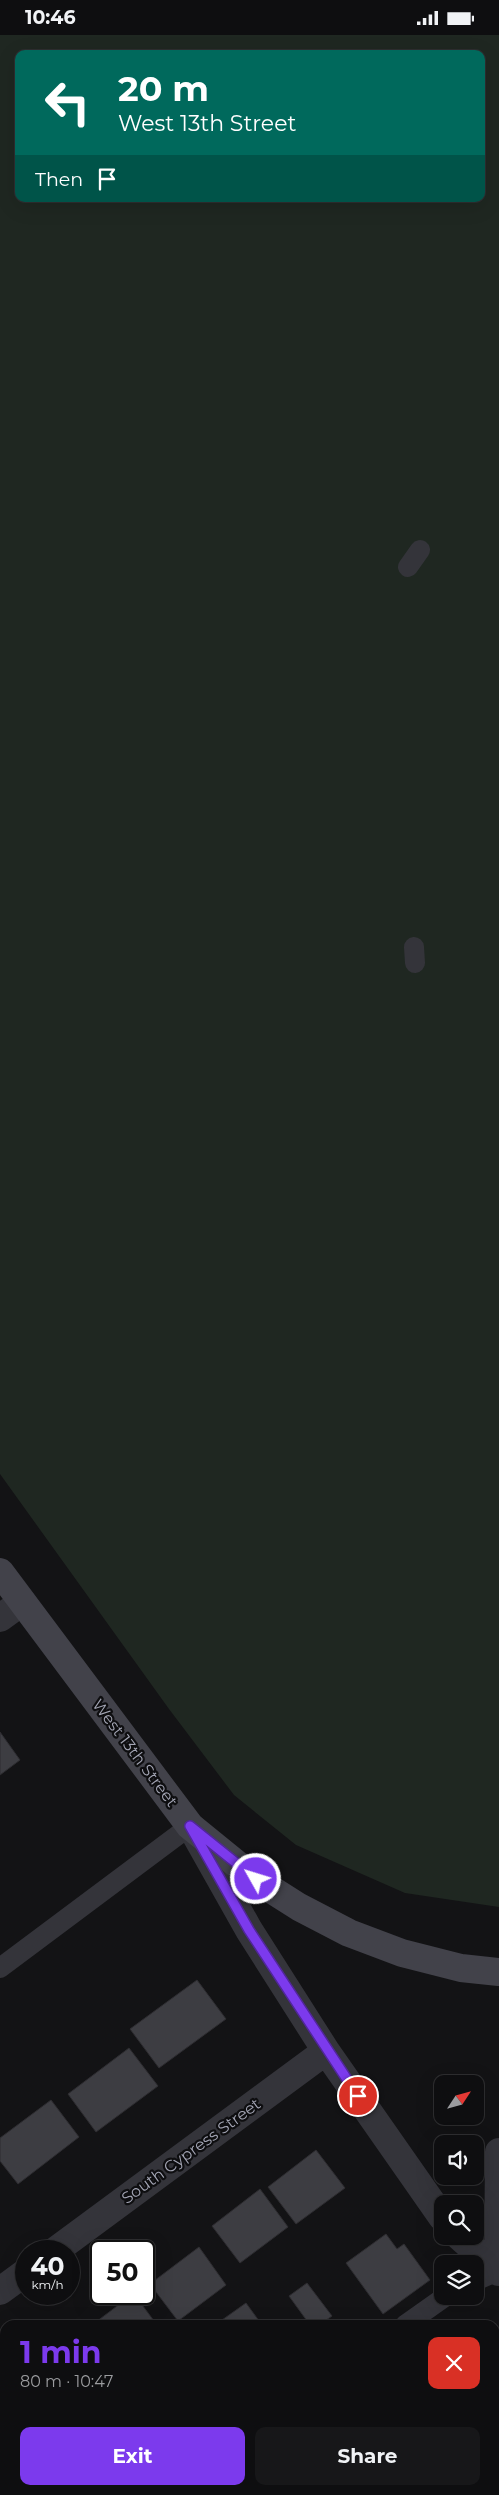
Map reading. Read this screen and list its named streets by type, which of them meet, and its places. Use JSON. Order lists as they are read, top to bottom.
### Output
{
  "streets": {
    "main road": ["West 13th Street"],
    "street": ["South Cypress Street"]
  },
  "crossings": [
    ["West 13th Street", "South Cypress Street"]
  ],
  "north": "top right",
  "page": {
    "status": "10:46",
    "turn": ["20 m", "West 13th Street"],
    "then": "Then",
    "speed": "40 km/h",
    "limit": "50",
    "heading": ["1 min", "80 m · 10:47"],
    "buttons": ["Exit", "Share"]
  }
}
